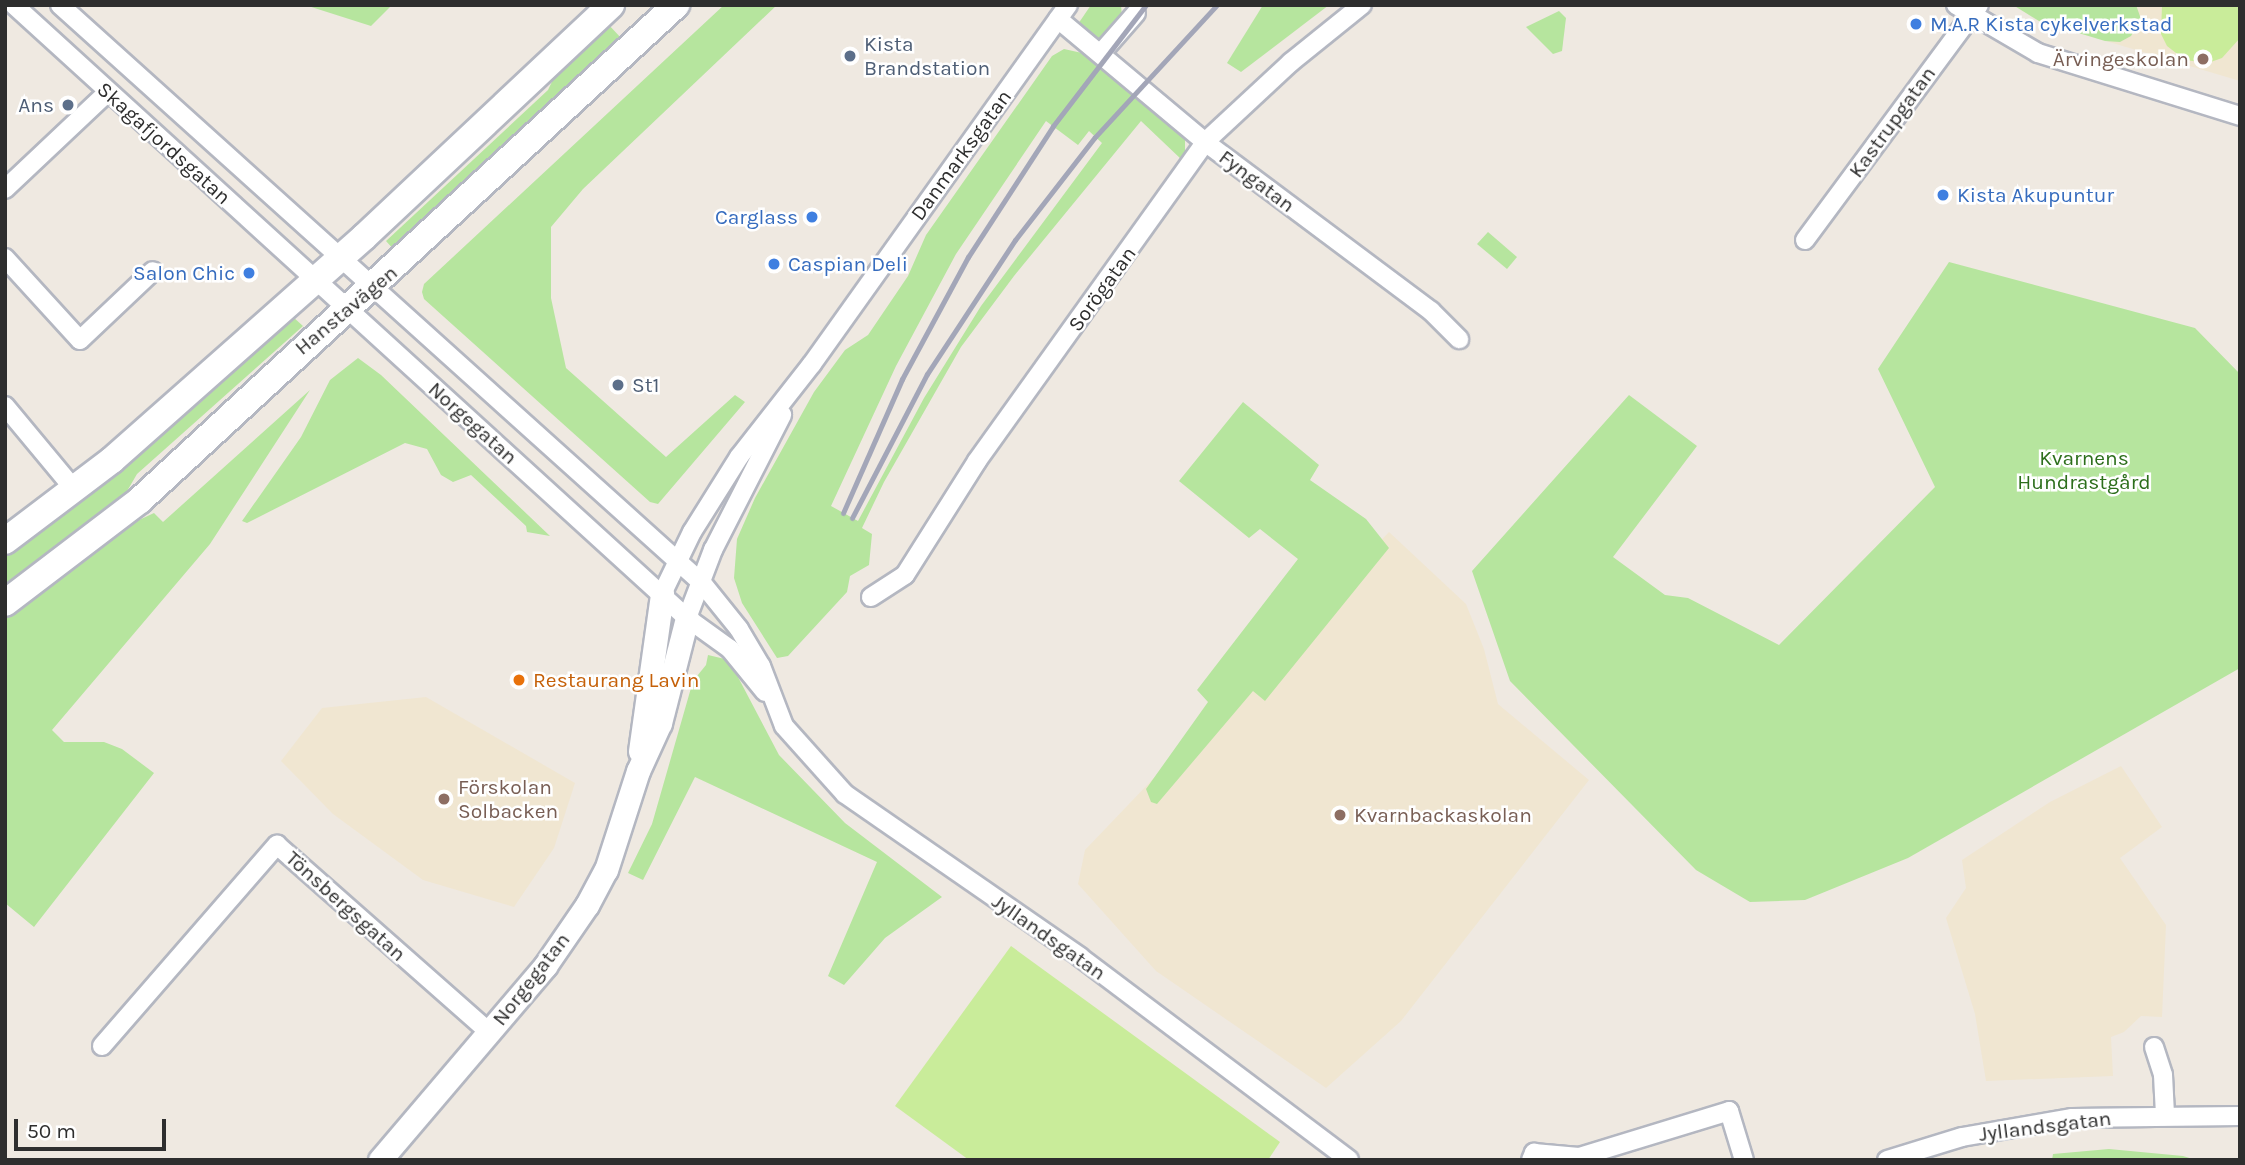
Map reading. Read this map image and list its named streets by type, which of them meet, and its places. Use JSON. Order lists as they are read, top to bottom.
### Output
{
  "streets": {
    "main road": ["Hanstavägen"],
    "street": [
      "Kastrupgatan",
      "Skagafjordsgatan",
      "Danmarksgatan",
      "Fyngatan",
      "Sorögatan",
      "Norgegatan",
      "Tönsbergsgatan",
      "Jyllandsgatan"
    ]
  },
  "crossings": [
    ["Skagafjordsgatan", "Hanstavägen"],
    ["Skagafjordsgatan", "Norgegatan"],
    ["Danmarksgatan", "Fyngatan"],
    ["Danmarksgatan", "Norgegatan"],
    ["Danmarksgatan", "Jyllandsgatan"],
    ["Fyngatan", "Sorögatan"],
    ["Hanstavägen", "Norgegatan"],
    ["Norgegatan", "Tönsbergsgatan"],
    ["Norgegatan", "Jyllandsgatan"]
  ],
  "parks": ["Kvarnens Hundrastgård"],
  "places": [
    "M.A.R Kista cykelverkstad",
    "Kista Brandstation",
    "Ärvingeskolan",
    "Ans",
    "Kista Akupuntur",
    "Carglass",
    "Caspian Deli",
    "Salon Chic",
    "St1",
    "Restaurang Lavin",
    "Förskolan Solbacken",
    "Kvarnbackaskolan"
  ],
  "scale_bar": "50 m"
}
